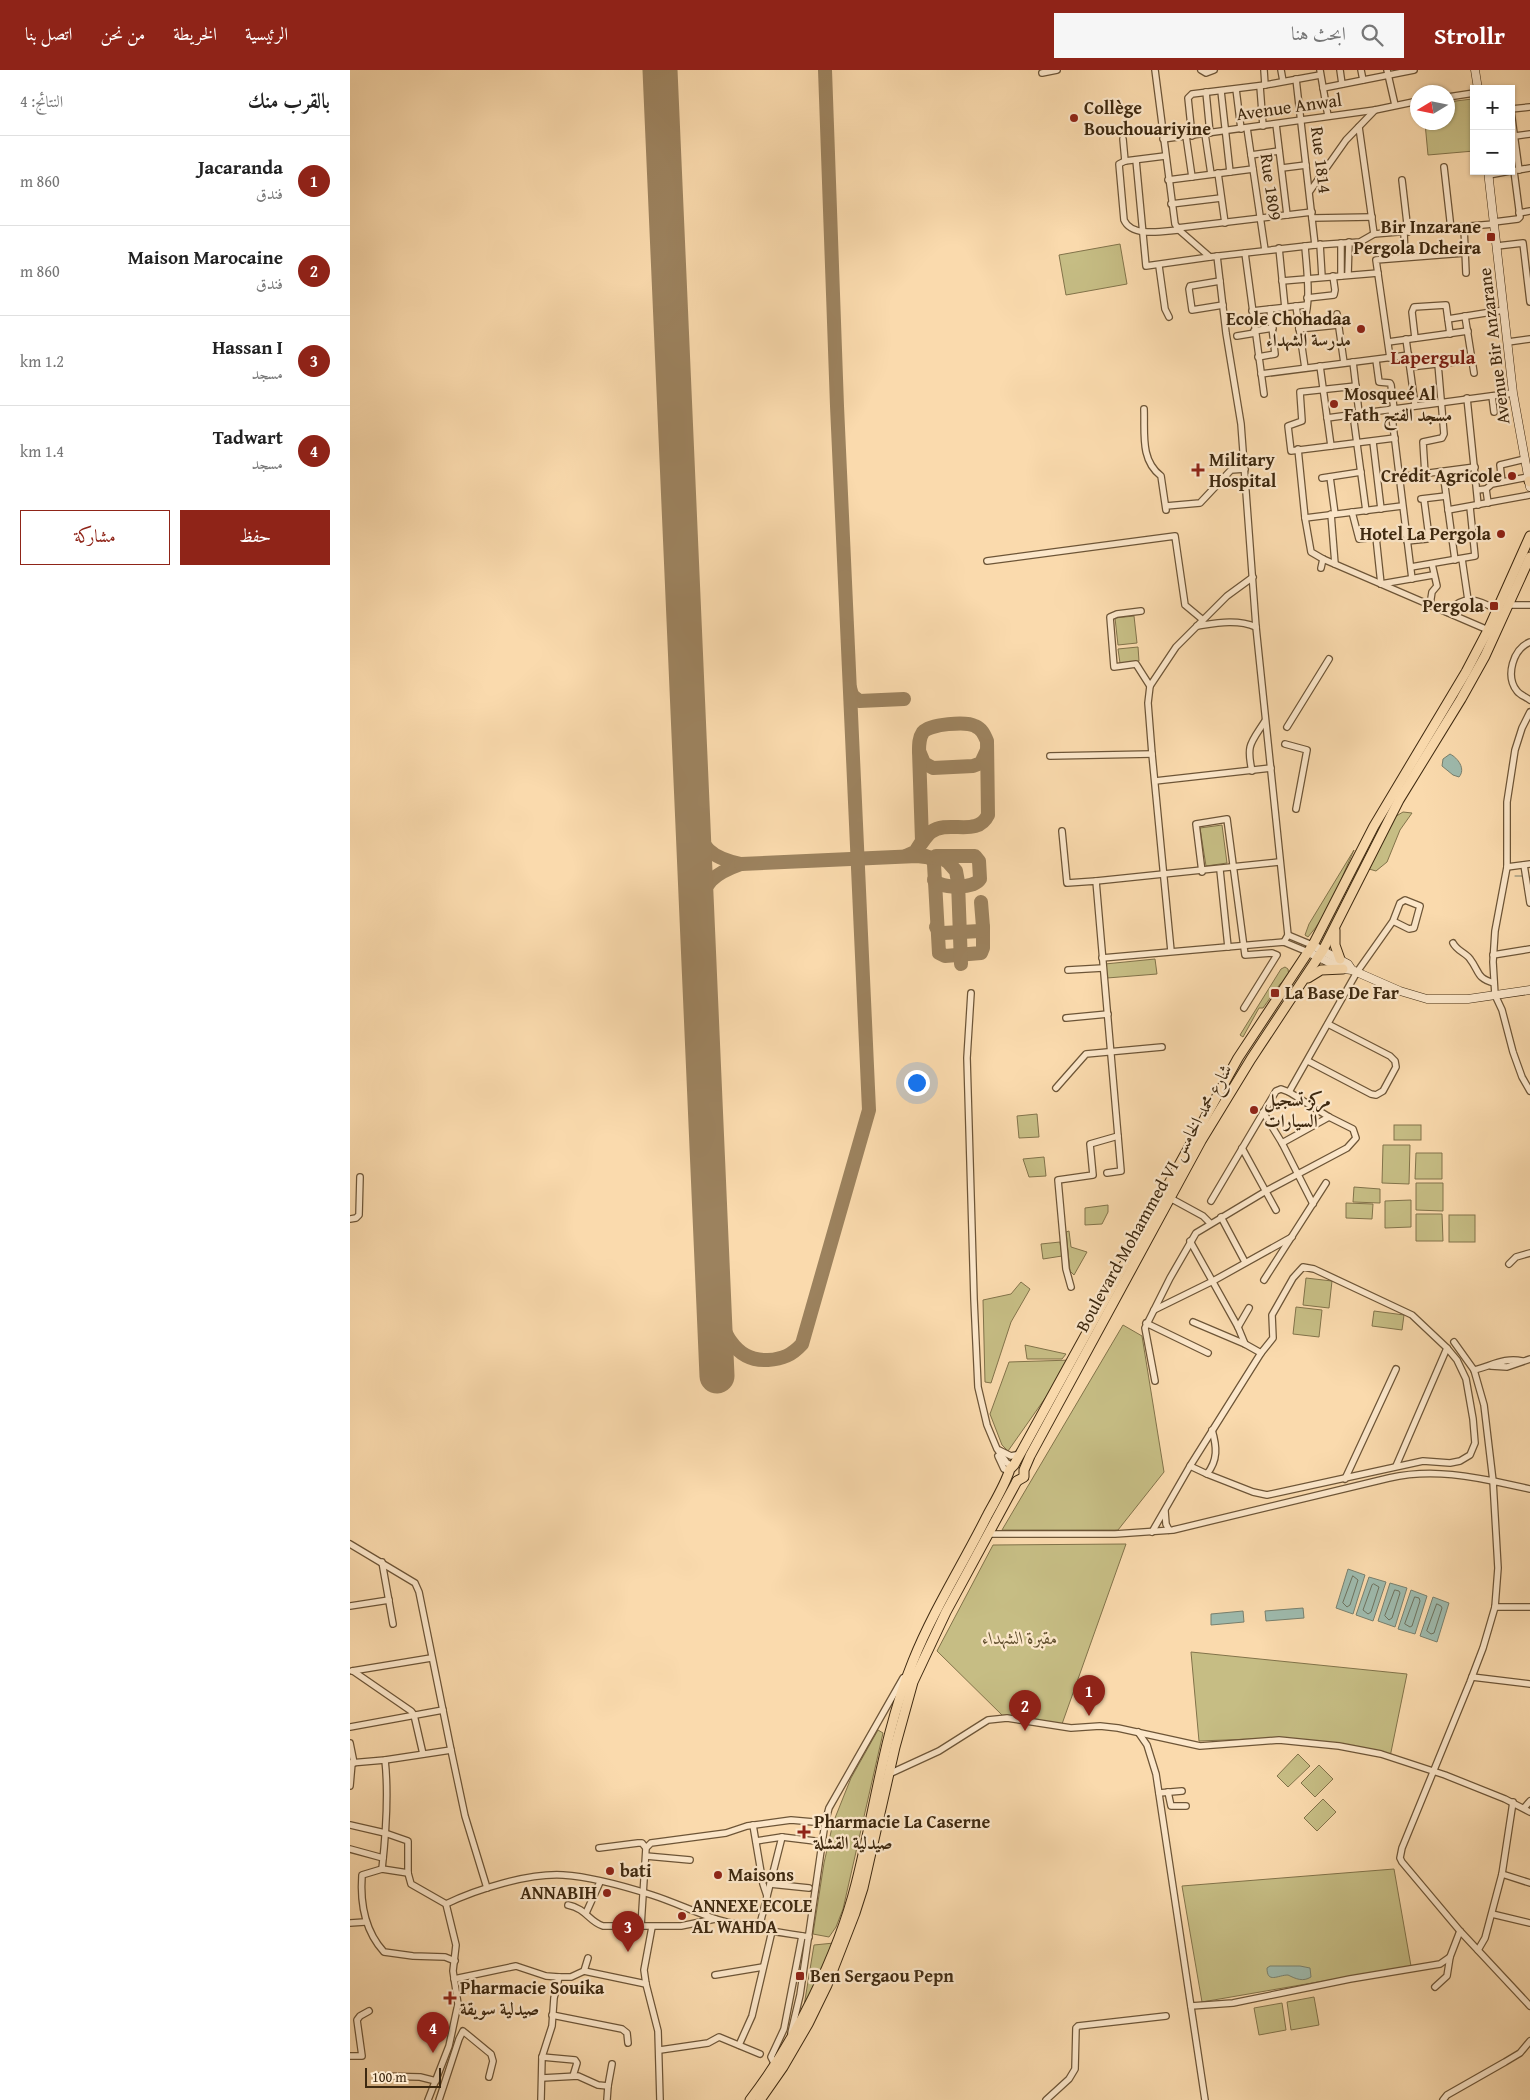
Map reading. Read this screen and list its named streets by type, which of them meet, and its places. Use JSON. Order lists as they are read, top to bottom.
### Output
{
  "streets": {
    "main road": ["Boulevard Mohammed VI شارع محمد الخامس"],
    "street": [
      "Avenue Anwal",
      "Rue 1814",
      "Rue 1809",
      "Avenue Bir Anzarane"
    ]
  },
  "crossings": [
    ["Avenue Anwal", "Rue 1814"],
    ["Avenue Anwal", "Rue 1809"]
  ],
  "districts": ["Lapergula"],
  "parks": ["مقبرة الشهداء"],
  "places": {
    "other": [
      "Collège Bouchouariyine",
      "Ecole Chohadaa مدرسة الشهداء",
      "Mosqueé Al Fath مسجد الفتح",
      "Crédit Agricole",
      "Hotel La Pergola",
      "مركز تسجيل السيارات",
      "bati",
      "Maisons",
      "ANNABIH",
      "ANNEXE ECOLE AL WAHDA"
    ],
    "transit": [
      "Bir Inzarane Pergola Dcheira",
      "Pergola",
      "La Base De Far",
      "Ben Sergaou Pepn"
    ],
    "health": ["Military Hospital", "Pharmacie La Caserne صيدلية القشلة", "Pharmacie Souika صيدلية سويقة"]
  },
  "scale_bar": "100 m",
  "north": "left",
  "page": {
    "header": "Strollr",
    "search": "ابحث هنا",
    "nav": [
      "الرئيسية",
      "الخريطة",
      "من نحن",
      "اتصل بنا"
    ],
    "heading": ["بالقرب منك", "النتائج: 4"],
    "map_buttons": ["+", "−"],
    "list": [
      {
        "mark": "1",
        "name": "Jacaranda",
        "note": "فندق",
        "value": "860 m"
      },
      {
        "mark": "2",
        "name": "Maison Marocaine",
        "note": "فندق",
        "value": "860 m"
      },
      {
        "mark": "3",
        "name": "Hassan I",
        "note": "مسجد",
        "value": "1.2 km"
      },
      {
        "mark": "4",
        "name": "Tadwart",
        "note": "مسجد",
        "value": "1.4 km"
      }
    ],
    "buttons": ["حفظ", "مشاركة"],
    "pins": [
      "1",
      "2",
      "3",
      "4"
    ],
    "scale": "100 m"
  }
}
